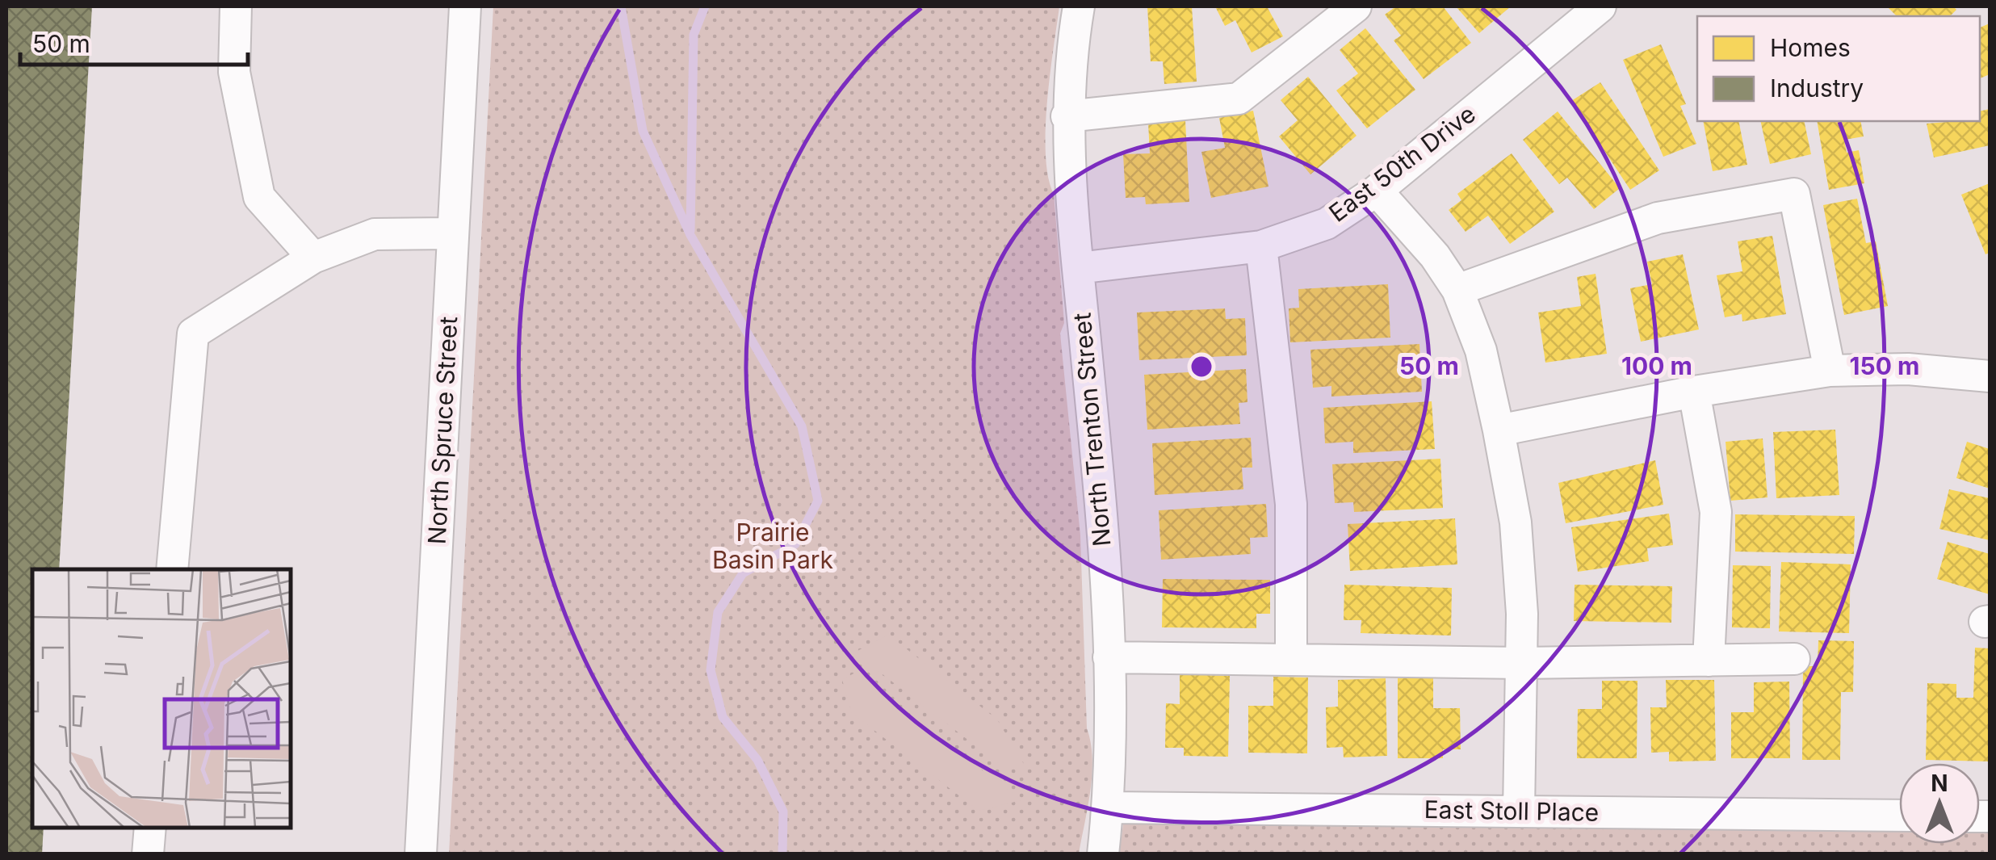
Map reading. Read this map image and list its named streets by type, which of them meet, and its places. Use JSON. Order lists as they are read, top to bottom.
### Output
{
  "streets": {
    "street": [
      "East 50th Drive",
      "North Trenton Street",
      "North Spruce Street",
      "East Stoll Place"
    ]
  },
  "crossings": [
    ["East 50th Drive", "North Trenton Street"],
    ["North Trenton Street", "East Stoll Place"]
  ],
  "parks": ["Prairie Basin Park"],
  "legend": ["Homes", "Industry"],
  "scale_bar": "50 m",
  "north": "top",
  "rings": ["50 m", "100 m", "150 m"]
}
